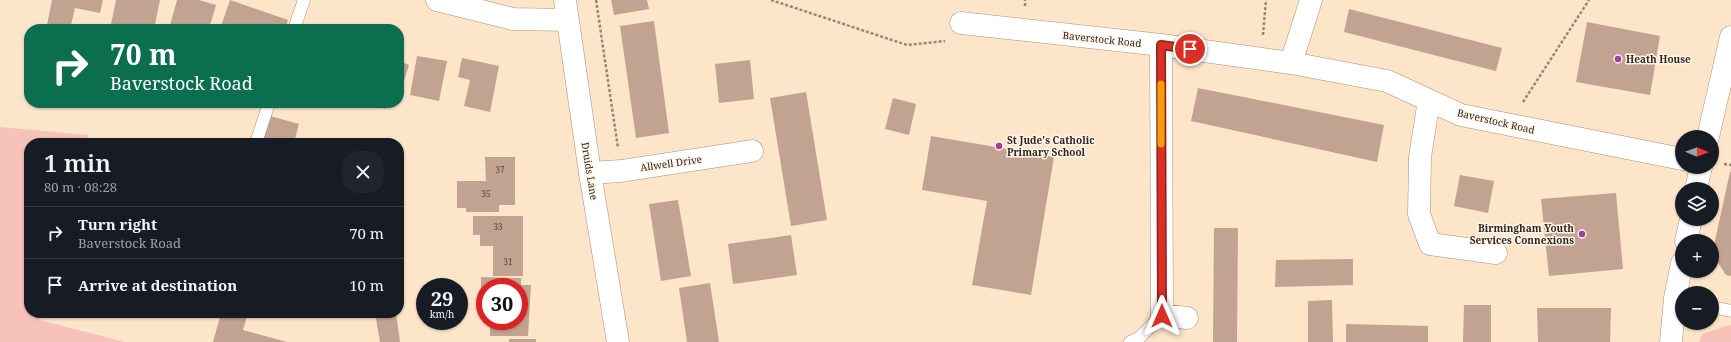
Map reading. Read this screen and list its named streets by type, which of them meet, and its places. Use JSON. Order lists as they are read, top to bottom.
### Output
{
  "streets": {
    "street": ["Baverstock Road", "Allwell Drive", "Druids Lane"]
  },
  "crossings": [
    ["Allwell Drive", "Druids Lane"]
  ],
  "places": ["Heath House", "St Jude's Catholic Primary School", "Birmingham Youth Services Connexions"],
  "house_numbers": [
    "37",
    "35",
    "33",
    "31"
  ],
  "north": "right",
  "page": {
    "turn": ["70 m", "Baverstock Road"],
    "map_buttons": ["+", "−"],
    "heading": ["1 min", "80 m · 08:28"],
    "list": [
      {
        "name": "Turn right",
        "note": "Baverstock Road",
        "value": "70 m"
      },
      {
        "name": "Arrive at destination",
        "value": "10 m"
      }
    ],
    "speed": "29 km/h",
    "limit": "30"
  }
}
